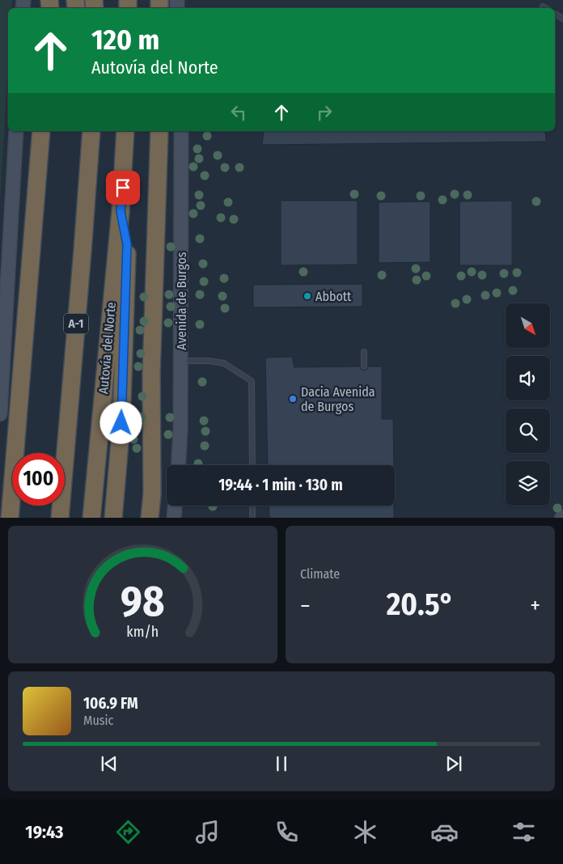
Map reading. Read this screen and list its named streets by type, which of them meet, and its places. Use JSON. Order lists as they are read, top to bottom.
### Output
{
  "streets": {
    "highway": ["A-1", "Autovía del Norte"],
    "street": ["Avenida de Burgos"]
  },
  "places": ["Abbott", "Dacia Avenida de Burgos"],
  "north": "bottom right",
  "page": {
    "turn": ["120 m", "Autovía del Norte"],
    "limit": "100",
    "trip": "19:44 · 1 min · 130 m",
    "tile": "Climate",
    "heat": ["−", "20.5°", "+"],
    "song": ["106.9 FM", "Music"],
    "tabs": "19:43",
    "gauge": ["98", "km/h"]
  }
}
